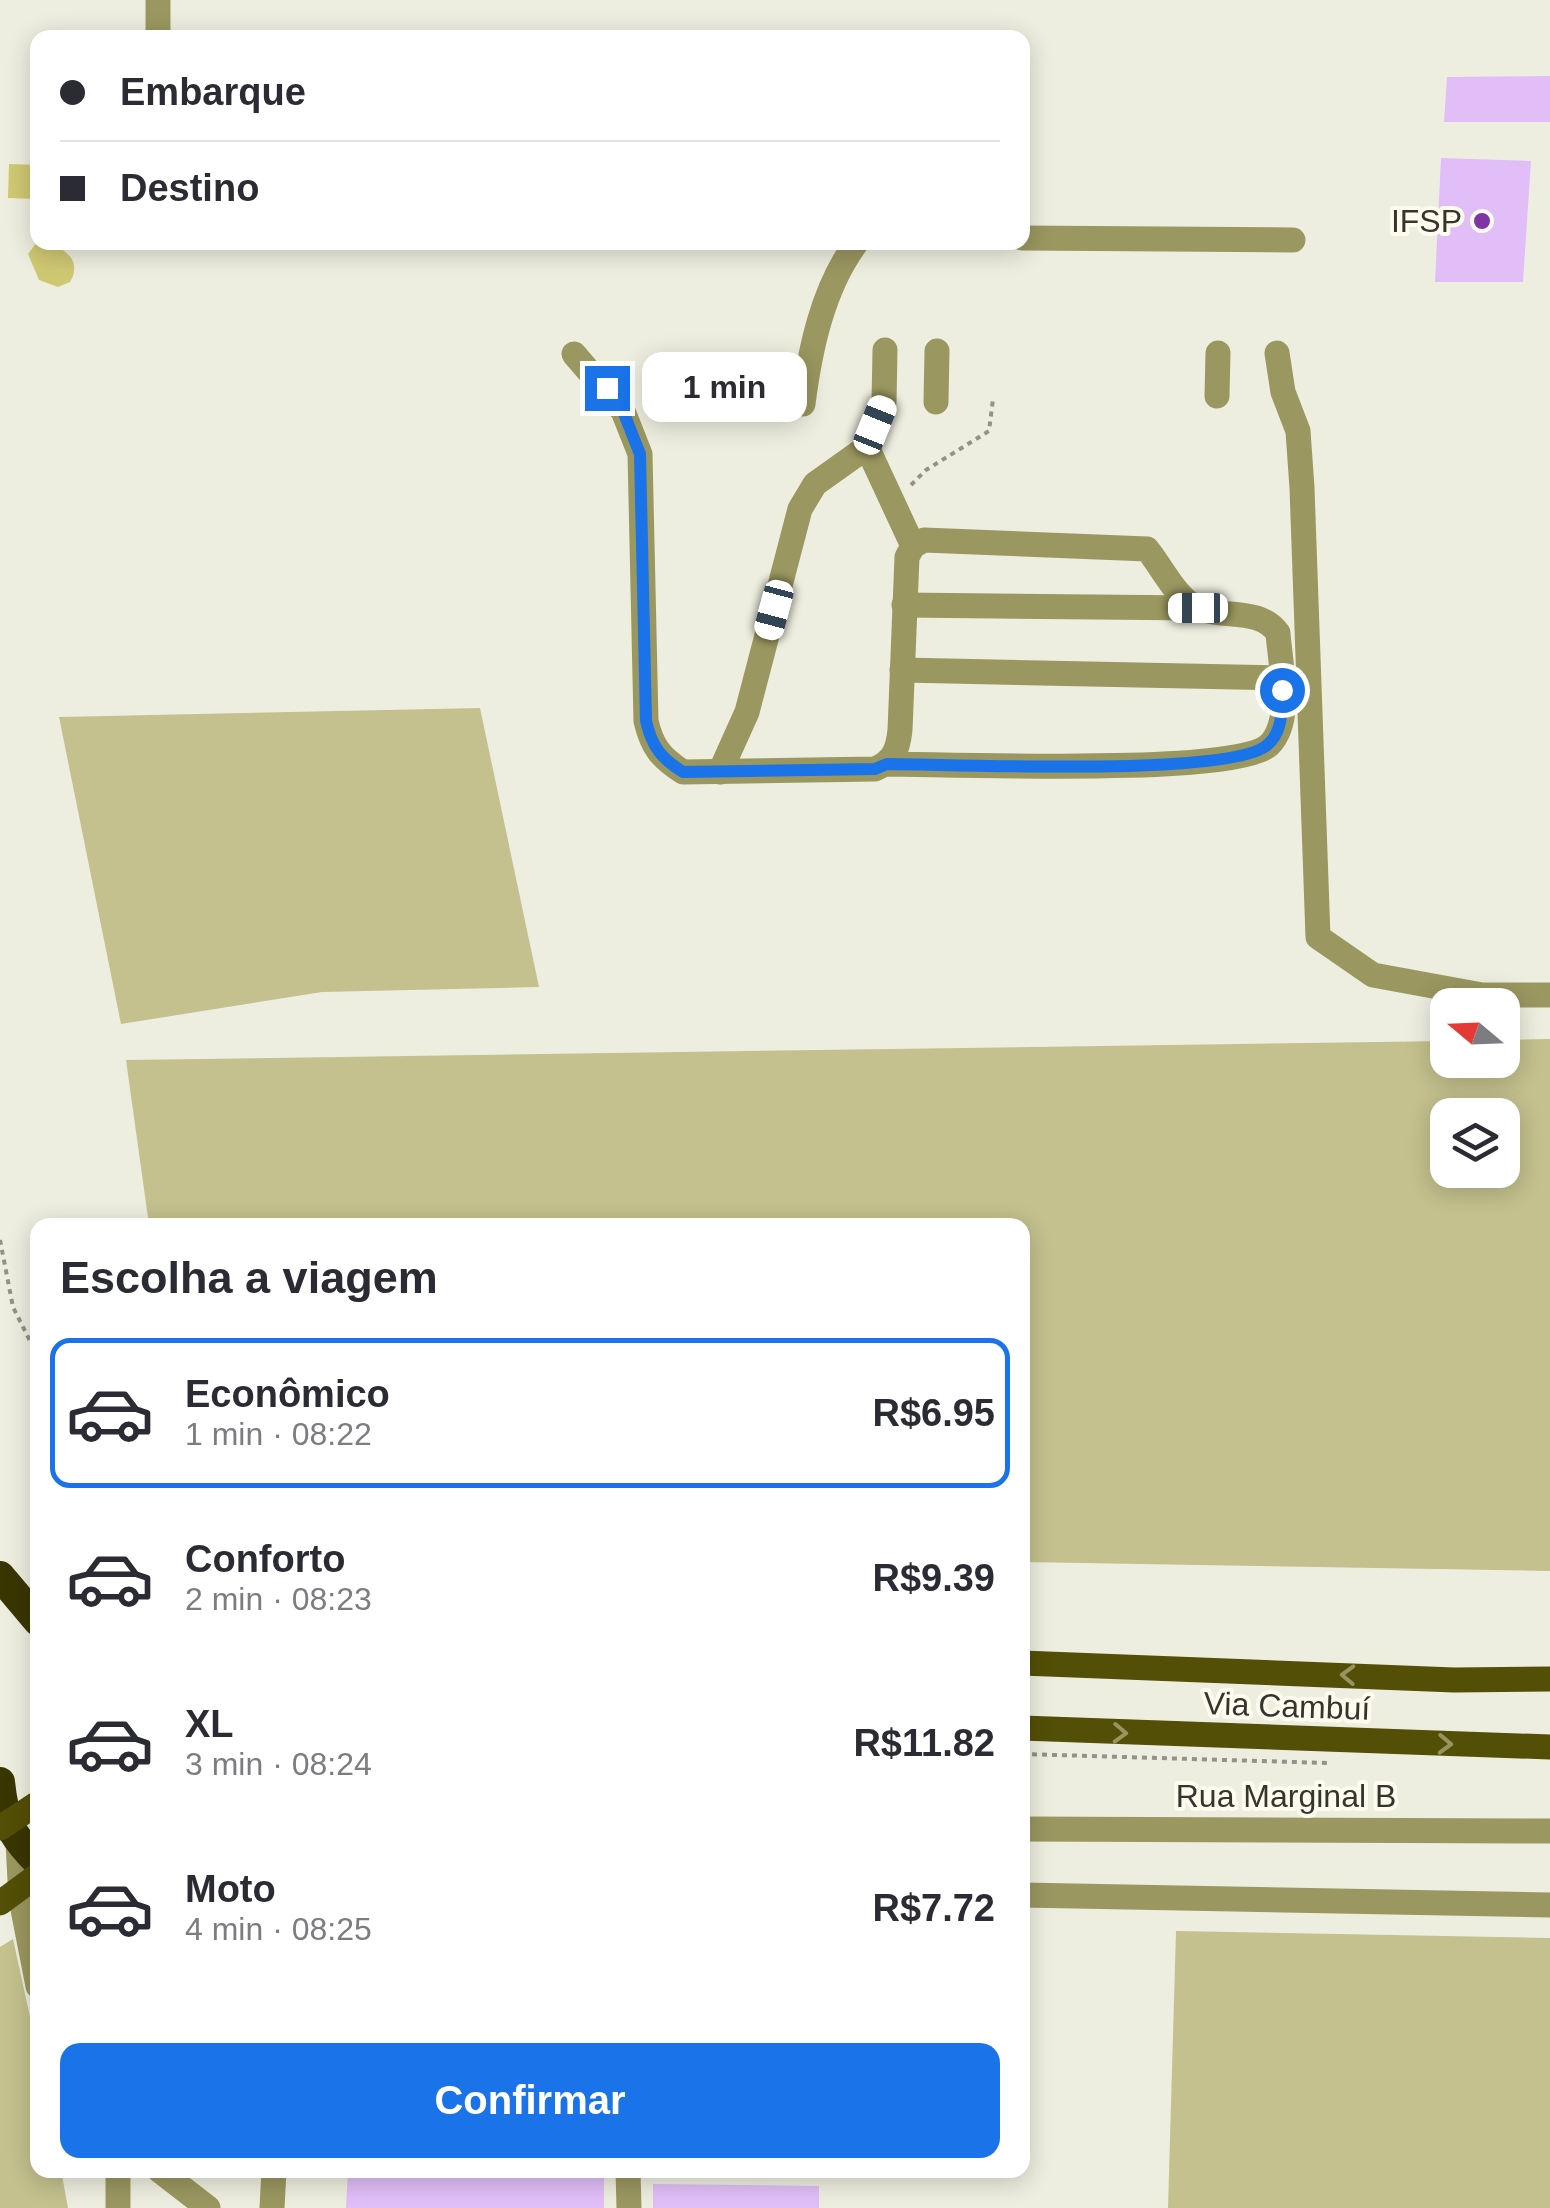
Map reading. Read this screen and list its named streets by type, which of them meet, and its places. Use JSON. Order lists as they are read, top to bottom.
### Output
{
  "streets": {
    "main road": ["Via Cambuí"],
    "street": ["Rua Marginal B"]
  },
  "places": ["IFSP"],
  "north": "left",
  "page": {
    "banner": ["Embarque", "Destino"],
    "bubble": "1 min",
    "heading": "Escolha a viagem",
    "list": [
      {
        "name": "Econômico",
        "note": "1 min · 08:22",
        "value": "R$6.95"
      },
      {
        "name": "Conforto",
        "note": "2 min · 08:23",
        "value": "R$9.39"
      },
      {
        "name": "XL",
        "note": "3 min · 08:24",
        "value": "R$11.82"
      },
      {
        "name": "Moto",
        "note": "4 min · 08:25",
        "value": "R$7.72"
      }
    ],
    "buttons": "Confirmar"
  }
}
